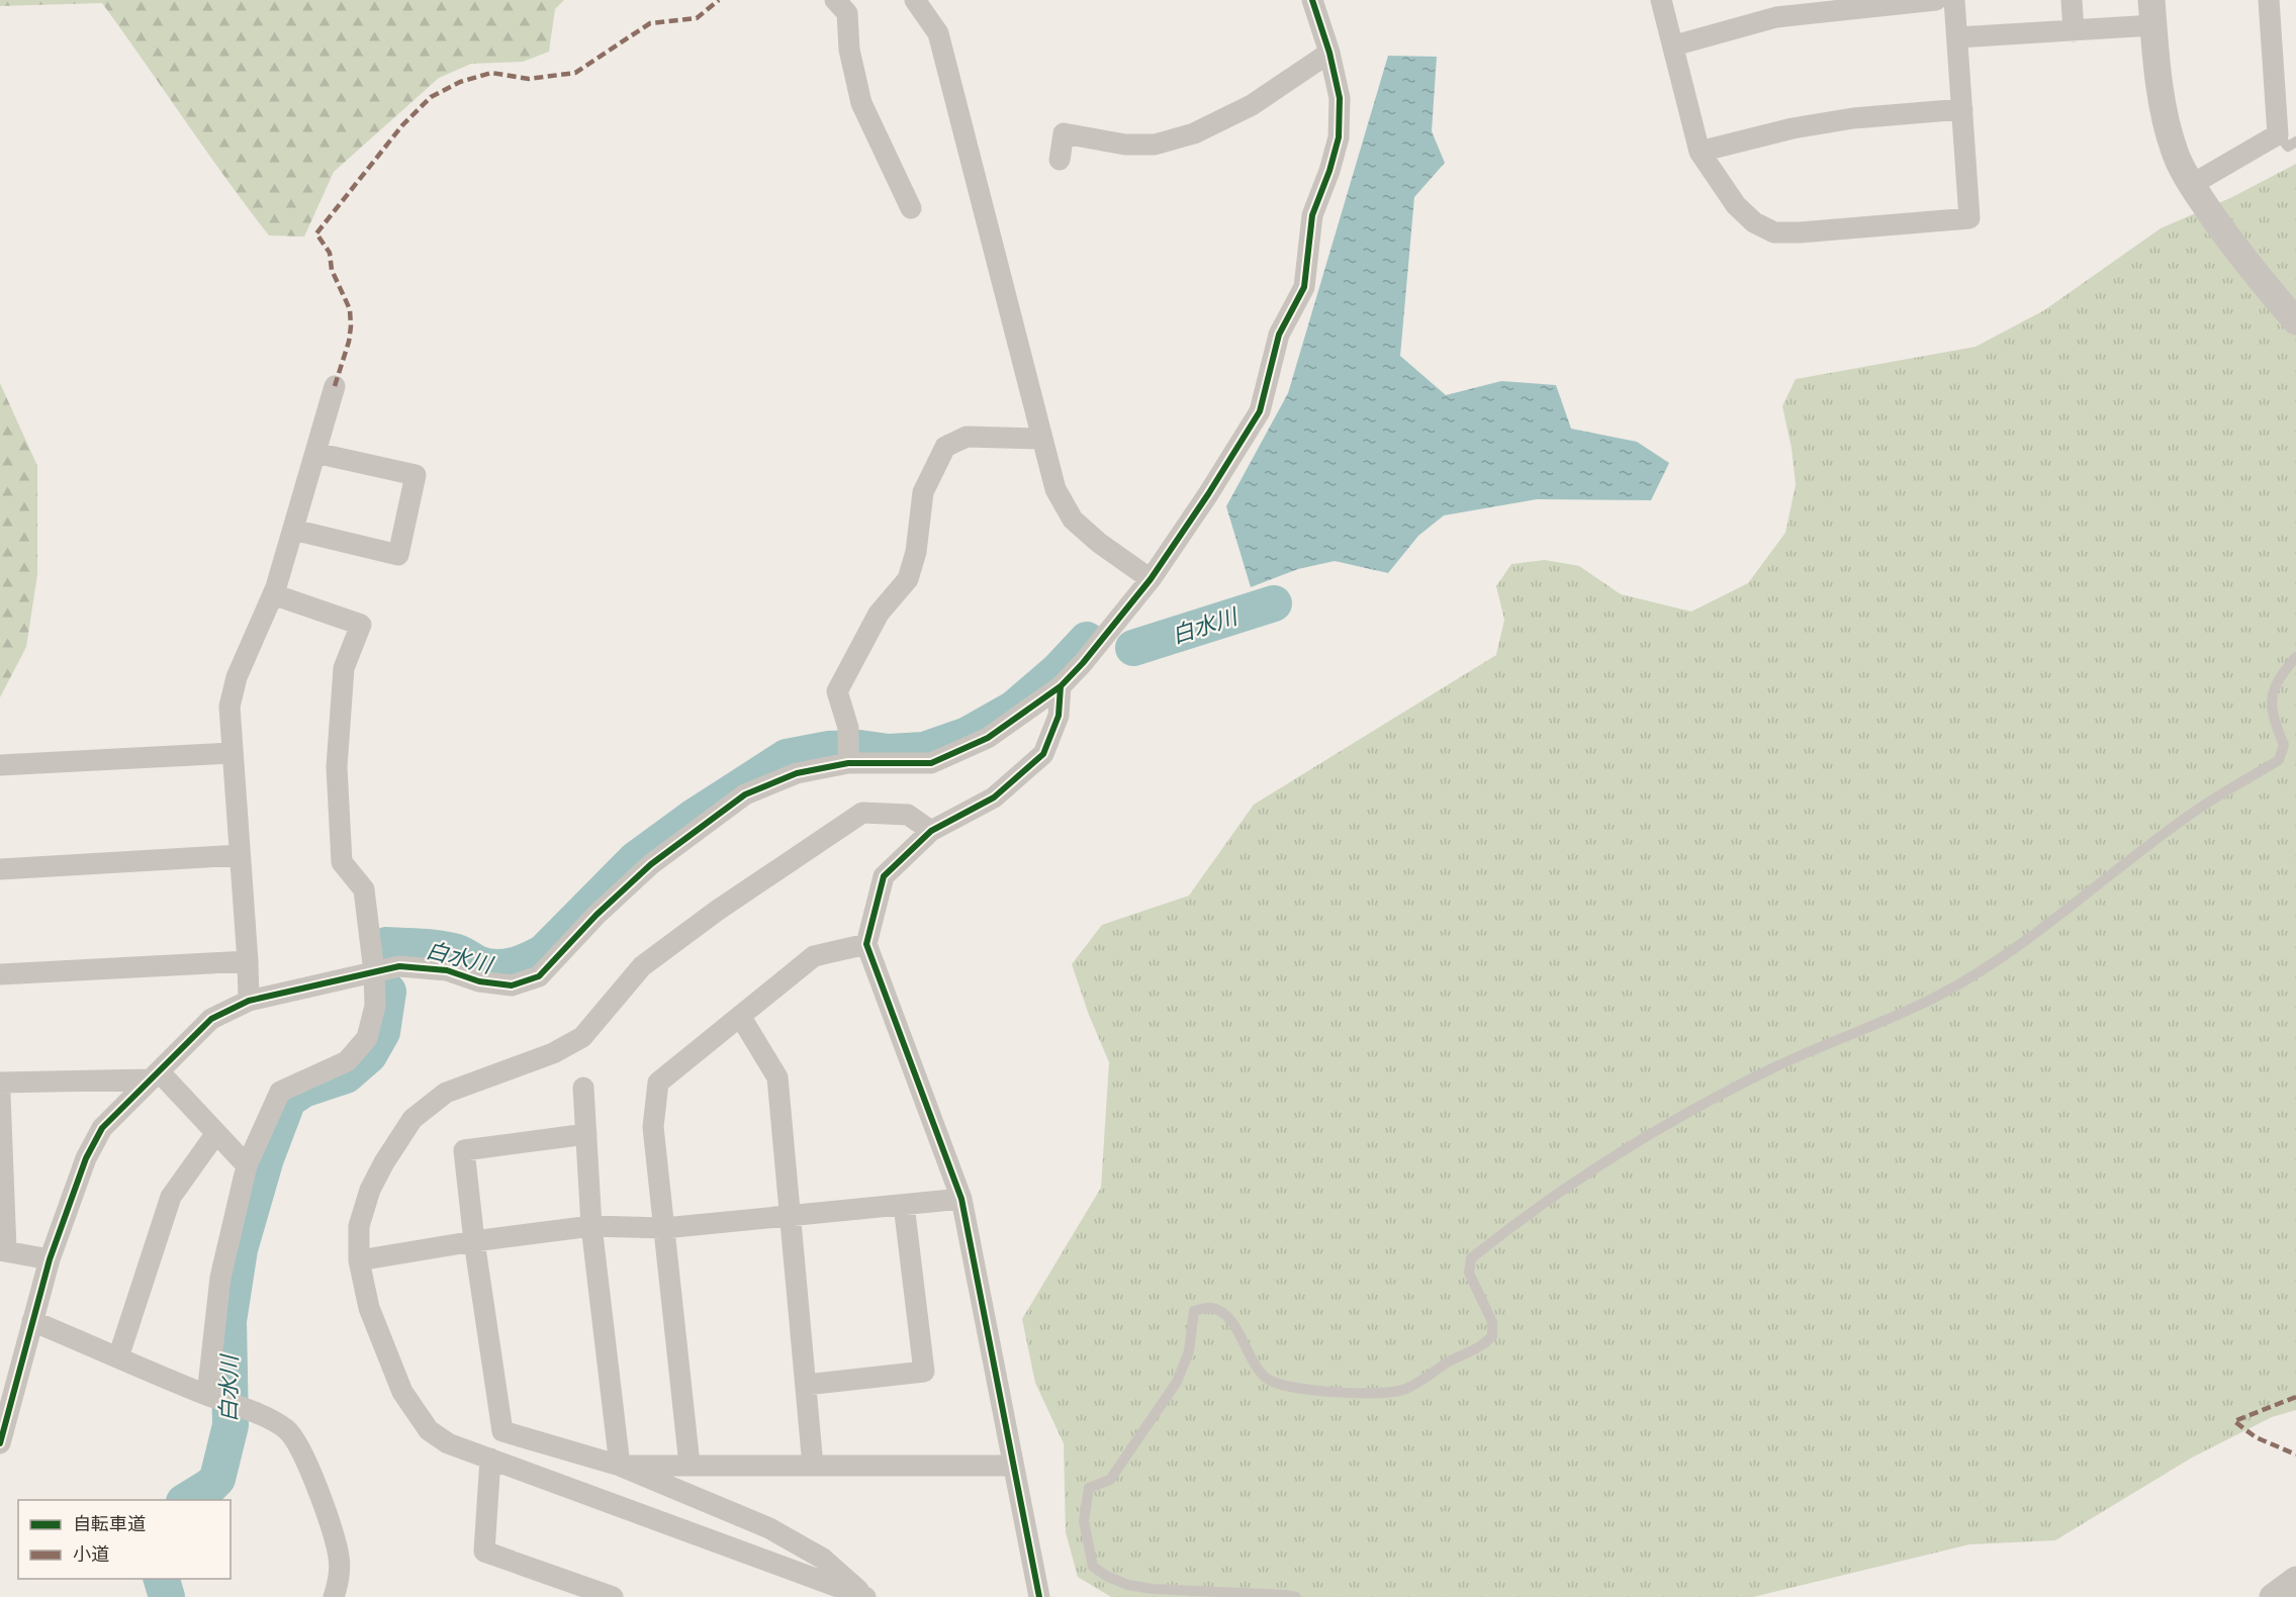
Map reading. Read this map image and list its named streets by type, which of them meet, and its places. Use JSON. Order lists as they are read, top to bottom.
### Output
{
  "water": ["白水川"],
  "legend": ["自転車道", "小道"]
}
